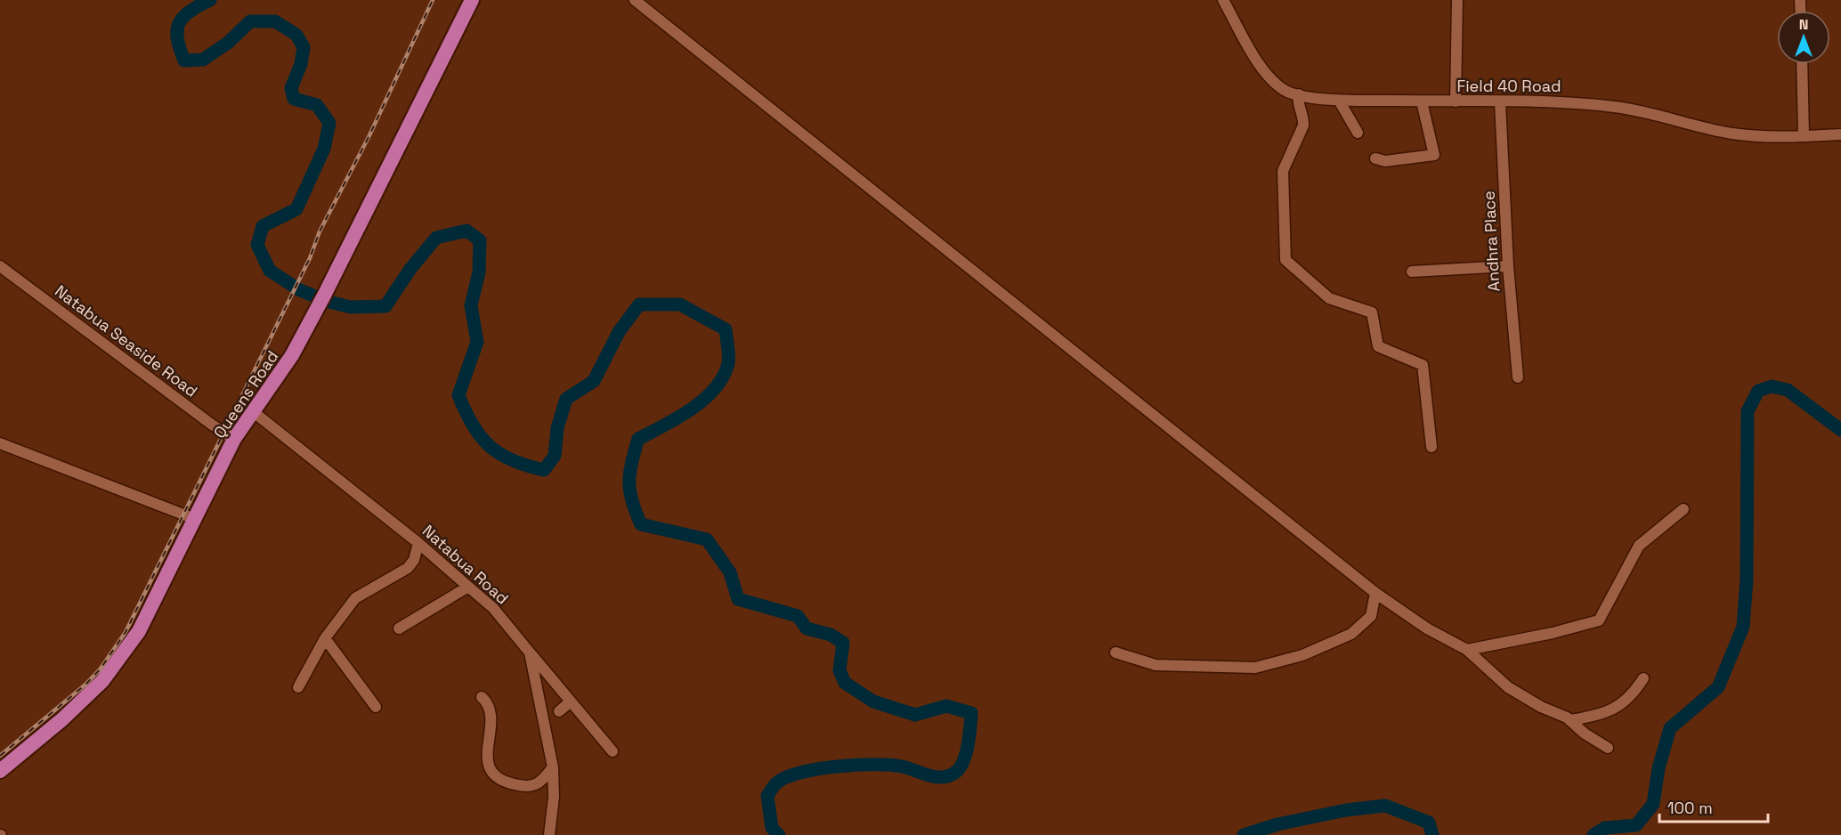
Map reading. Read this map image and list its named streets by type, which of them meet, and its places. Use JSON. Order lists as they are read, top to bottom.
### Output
{
  "streets": {
    "highway": ["Queens Road"],
    "street": [
      "Field 40 Road",
      "Andhra Place",
      "Natabua Seaside Road",
      "Natabua Road"
    ]
  },
  "crossings": [
    ["Field 40 Road", "Andhra Place"],
    ["Natabua Seaside Road", "Queens Road"],
    ["Queens Road", "Natabua Road"]
  ],
  "scale_bar": "100 m",
  "north": "top"
}
